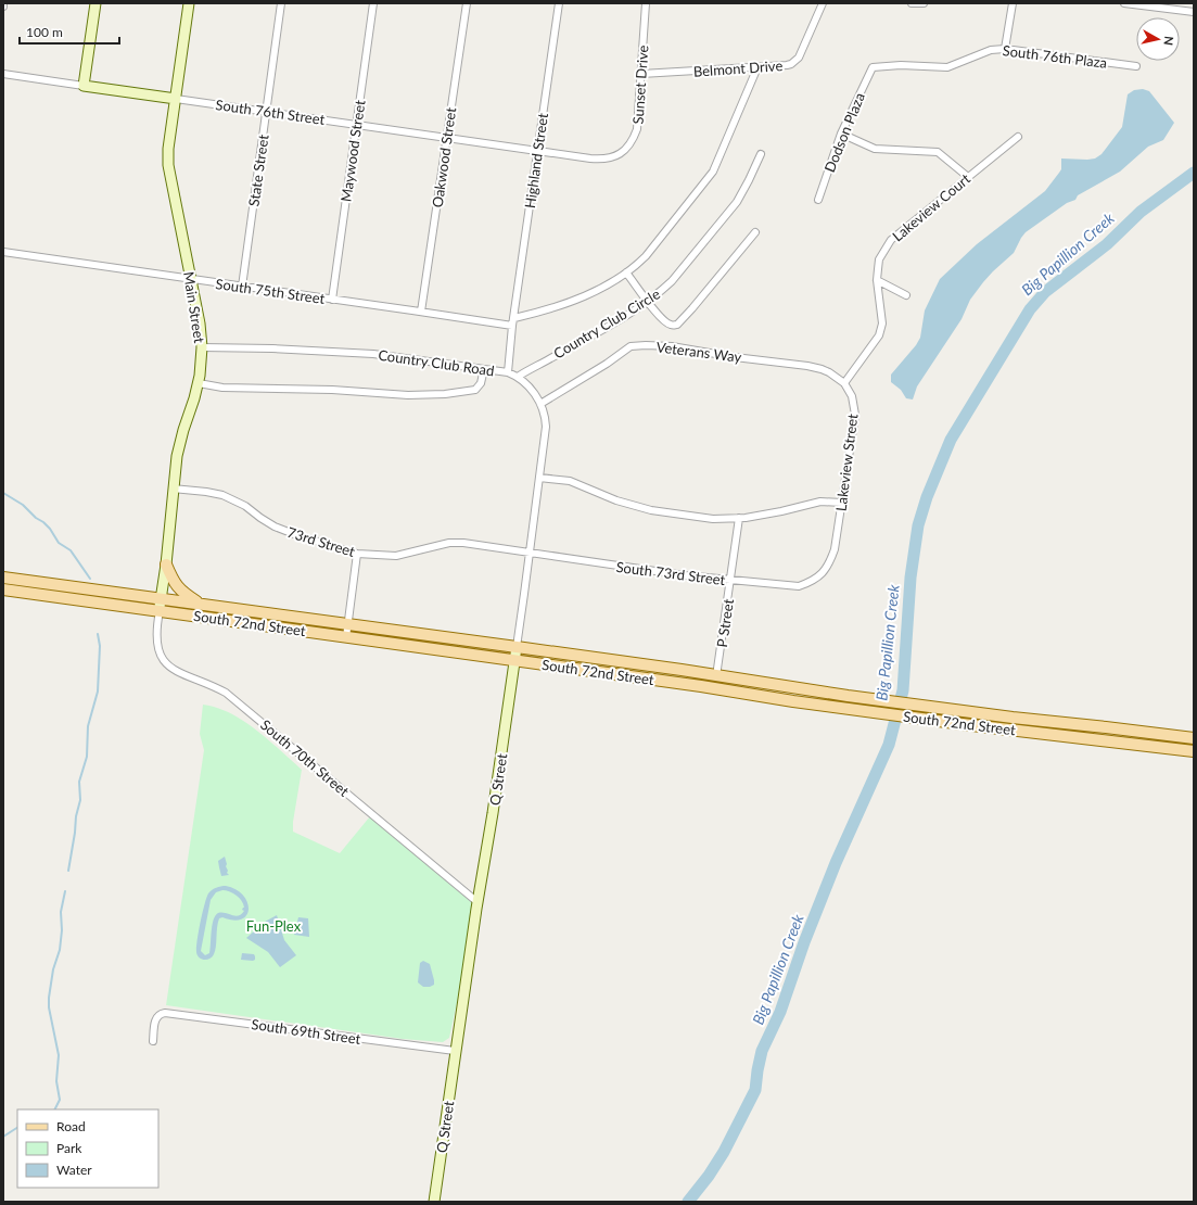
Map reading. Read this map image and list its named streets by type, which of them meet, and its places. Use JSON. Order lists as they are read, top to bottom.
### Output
{
  "streets": {
    "main road": [
      "South 76th Street",
      "Main Street",
      "South 72nd Street",
      "Q Street"
    ],
    "street": [
      "South 76th Plaza",
      "Belmont Drive",
      "Sunset Drive",
      "Dodson Plaza",
      "Maywood Street",
      "Oakwood Street",
      "Highland Street",
      "State Street",
      "Lakeview Court",
      "South 75th Street",
      "Country Club Circle",
      "Veterans Way",
      "Country Club Road",
      "Lakeview Street",
      "73rd Street",
      "South 73rd Street",
      "P Street",
      "South 70th Street",
      "South 69th Street"
    ]
  },
  "crossings": [
    ["South 76th Plaza", "Dodson Plaza"],
    ["Belmont Drive", "Sunset Drive"],
    ["Sunset Drive", "South 76th Street"],
    ["Sunset Drive", "Highland Street"],
    ["South 76th Street", "Maywood Street"],
    ["South 76th Street", "Oakwood Street"],
    ["South 76th Street", "Highland Street"],
    ["South 76th Street", "State Street"],
    ["South 76th Street", "Main Street"],
    ["Maywood Street", "South 75th Street"],
    ["Oakwood Street", "South 75th Street"],
    ["Highland Street", "Country Club Road"],
    ["State Street", "South 75th Street"],
    ["Lakeview Court", "Veterans Way"],
    ["Lakeview Court", "Lakeview Street"],
    ["South 75th Street", "Main Street"],
    ["South 75th Street", "Country Club Road"],
    ["Main Street", "Country Club Road"],
    ["Main Street", "73rd Street"],
    ["Main Street", "South 72nd Street"],
    ["Main Street", "South 70th Street"],
    ["Country Club Circle", "Q Street"],
    ["Veterans Way", "Lakeview Street"],
    ["Veterans Way", "Q Street"],
    ["Country Club Road", "Q Street"],
    ["Lakeview Street", "South 73rd Street"],
    ["73rd Street", "South 73rd Street"],
    ["73rd Street", "Q Street"],
    ["South 73rd Street", "P Street"],
    ["South 73rd Street", "Q Street"],
    ["South 72nd Street", "P Street"],
    ["South 72nd Street", "South 70th Street"],
    ["South 72nd Street", "Q Street"],
    ["South 70th Street", "Q Street"],
    ["Q Street", "South 69th Street"]
  ],
  "water": ["Big Papillion Creek"],
  "parks": ["Fun-Plex"],
  "legend": ["Road", "Park", "Water"],
  "scale_bar": "100 m",
  "north": "right"
}
